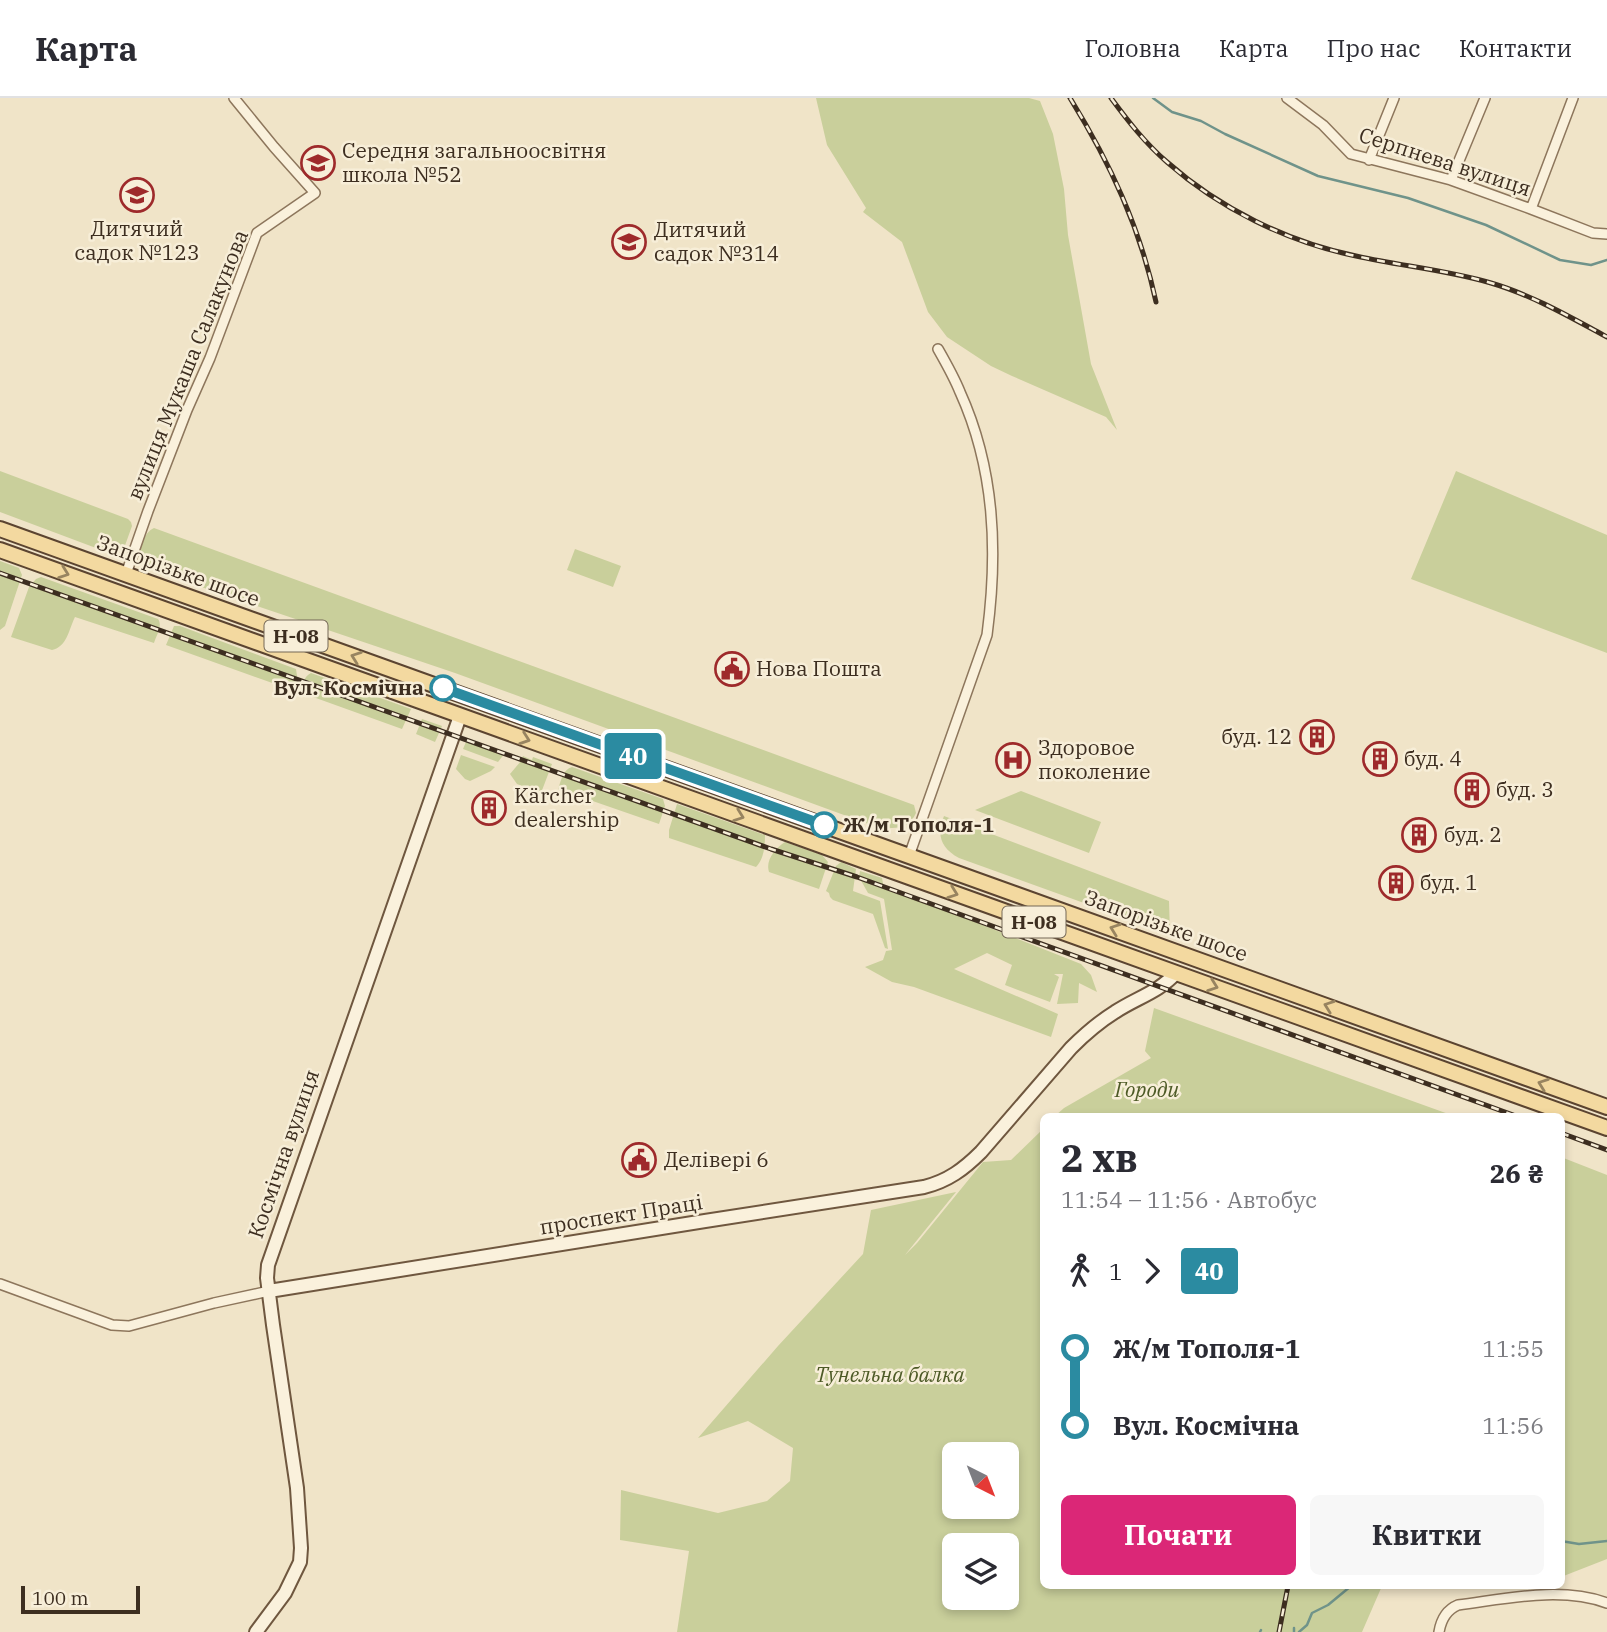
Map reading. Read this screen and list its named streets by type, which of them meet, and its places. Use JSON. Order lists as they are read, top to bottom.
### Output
{
  "streets": {
    "main road": ["Запорізьке шосе", "Н-08", "Космічна вулиця"],
    "street": ["Серпнева вулиця", "вулиця Мукаша Салакунова", "проспект Праці"]
  },
  "crossings": [
    ["вулиця Мукаша Салакунова", "Запорізьке шосе"],
    ["Запорізьке шосе", "Космічна вулиця"],
    ["Запорізьке шосе", "проспект Праці"],
    ["Космічна вулиця", "проспект Праці"]
  ],
  "parks": ["Городи", "Тунельна балка"],
  "places": {
    "school or university": ["Середня загальноосвітня школа №52", "Дитячий садок №123", "Дитячий садок №314"],
    "public building": ["Нова Пошта", "Делівері 6"],
    "other": ["Вул. Космічна", "Ж/м Тополя-1"],
    "building": [
      "буд. 12",
      "буд. 4",
      "буд. 3",
      "Kärcher dealership",
      "буд. 2",
      "буд. 1"
    ],
    "hospital": ["Здоровое поколение"]
  },
  "lines": ["bus line 40"],
  "scale_bar": "100 m",
  "north": "bottom right",
  "page": {
    "header": "Карта",
    "nav": [
      "Головна",
      "Карта",
      "Про нас",
      "Контакти"
    ],
    "on_map": "40",
    "heading": ["2 хв", "11:54 – 11:56 · Автобус", "26 ₴"],
    "legs": ["1", "40"],
    "list": [
      {
        "name": "Ж/м Тополя-1",
        "value": "11:55"
      },
      {
        "name": "Вул. Космічна",
        "value": "11:56"
      }
    ],
    "buttons": ["Почати", "Квитки"],
    "scale": "100 m"
  }
}
